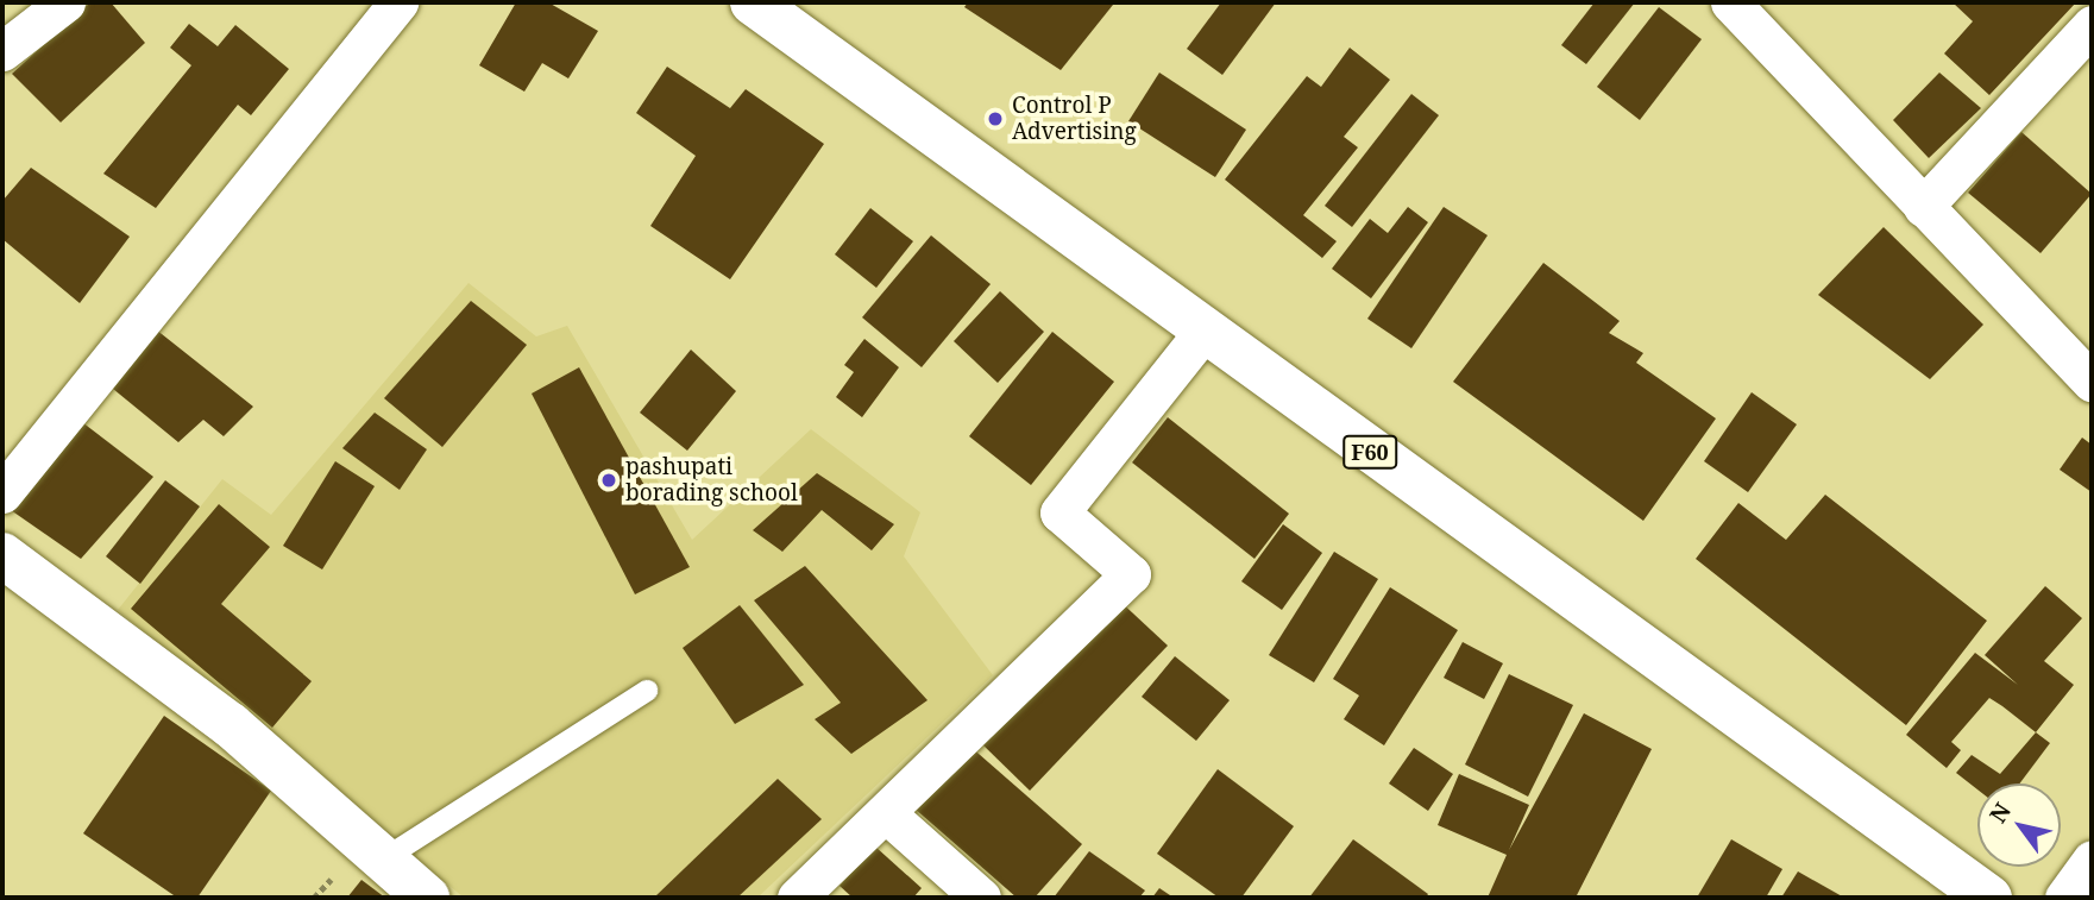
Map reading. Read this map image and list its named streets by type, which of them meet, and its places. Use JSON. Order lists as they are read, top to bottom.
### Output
{
  "streets": {
    "main road": ["F60"]
  },
  "places": ["Control P Advertising", "pashupati borading school"],
  "north": "top left"
}
